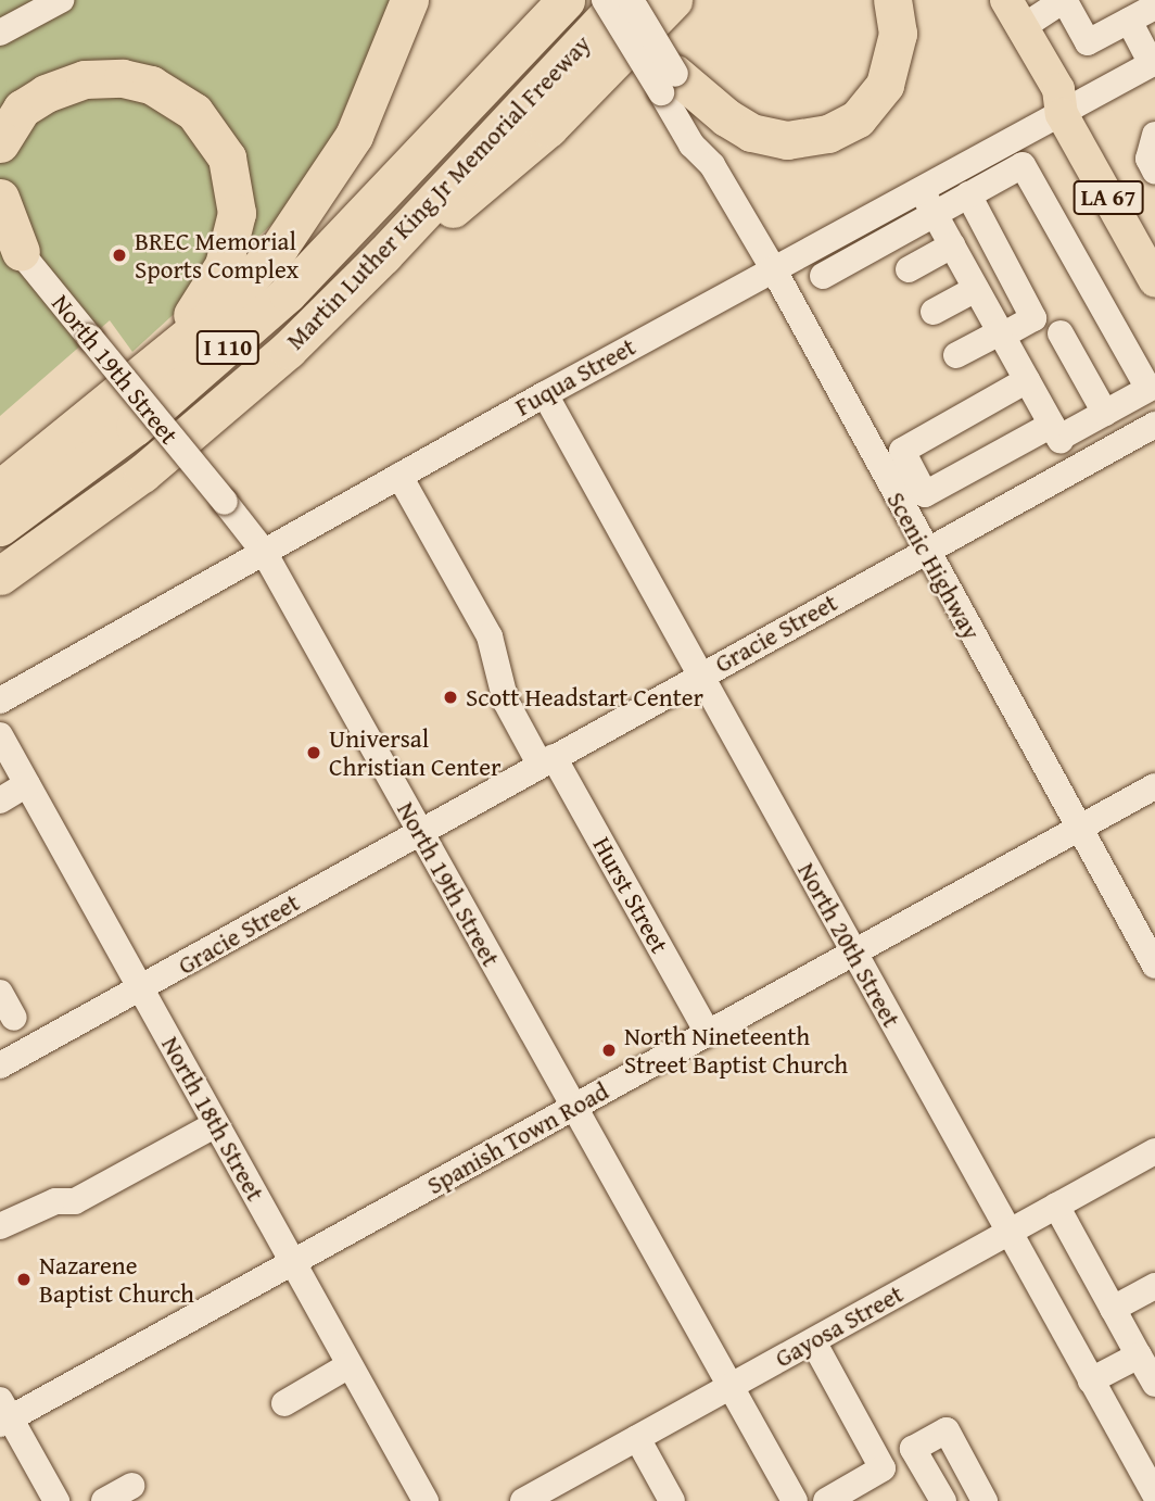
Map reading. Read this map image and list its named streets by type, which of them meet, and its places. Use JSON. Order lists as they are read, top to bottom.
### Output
{
  "streets": {
    "highway": ["Martin Luther King Jr Memorial Freeway", "I 110"],
    "main road": ["LA 67"],
    "street": [
      "North 19th Street",
      "Fuqua Street",
      "Scenic Highway",
      "Gracie Street",
      "Hurst Street",
      "North 20th Street",
      "North 18th Street",
      "Spanish Town Road",
      "Gayosa Street"
    ]
  },
  "crossings": [
    ["LA 67", "Fuqua Street"],
    ["North 19th Street", "Fuqua Street"],
    ["North 19th Street", "Gracie Street"],
    ["North 19th Street", "Spanish Town Road"],
    ["North 19th Street", "Gayosa Street"],
    ["Fuqua Street", "Scenic Highway"],
    ["Fuqua Street", "Hurst Street"],
    ["Fuqua Street", "North 20th Street"],
    ["Scenic Highway", "Gracie Street"],
    ["Scenic Highway", "Spanish Town Road"],
    ["Gracie Street", "Hurst Street"],
    ["Gracie Street", "North 20th Street"],
    ["Gracie Street", "North 18th Street"],
    ["Hurst Street", "Spanish Town Road"],
    ["North 20th Street", "Spanish Town Road"],
    ["North 20th Street", "Gayosa Street"],
    ["North 18th Street", "Spanish Town Road"]
  ],
  "places": [
    "BREC Memorial Sports Complex",
    "Scott Headstart Center",
    "Universal Christian Center",
    "North Nineteenth Street Baptist Church",
    "Nazarene Baptist Church"
  ]
}
